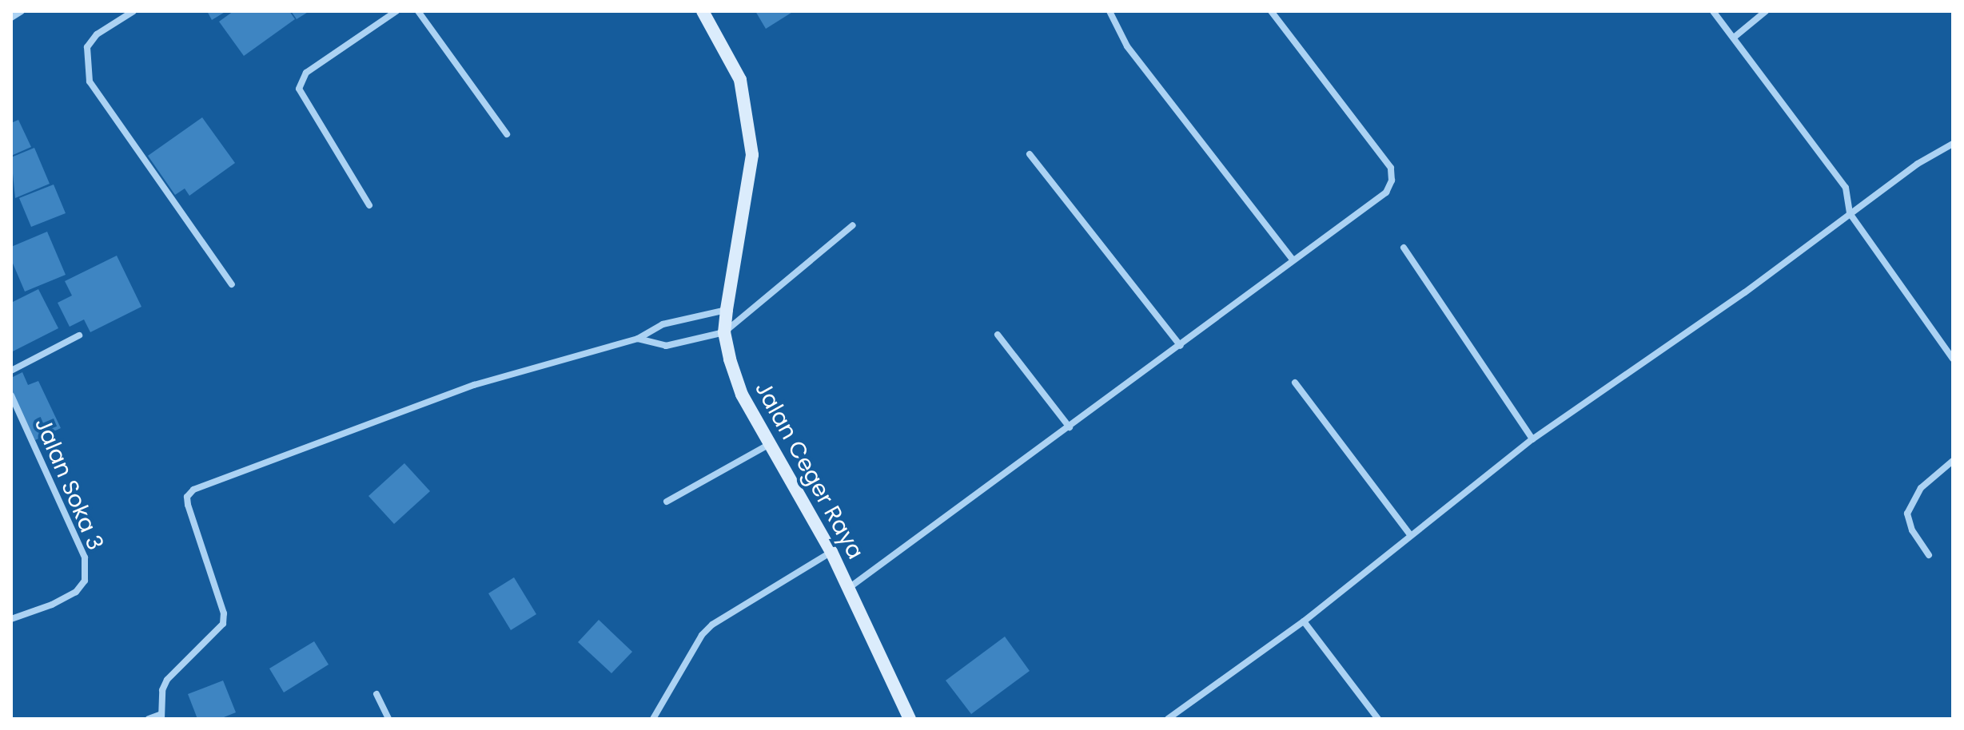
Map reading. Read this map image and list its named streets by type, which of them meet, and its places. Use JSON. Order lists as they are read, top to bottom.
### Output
{
  "streets": {
    "main road": ["Jalan Ceger Raya"],
    "street": ["Jalan Soka 3"]
  }
}
